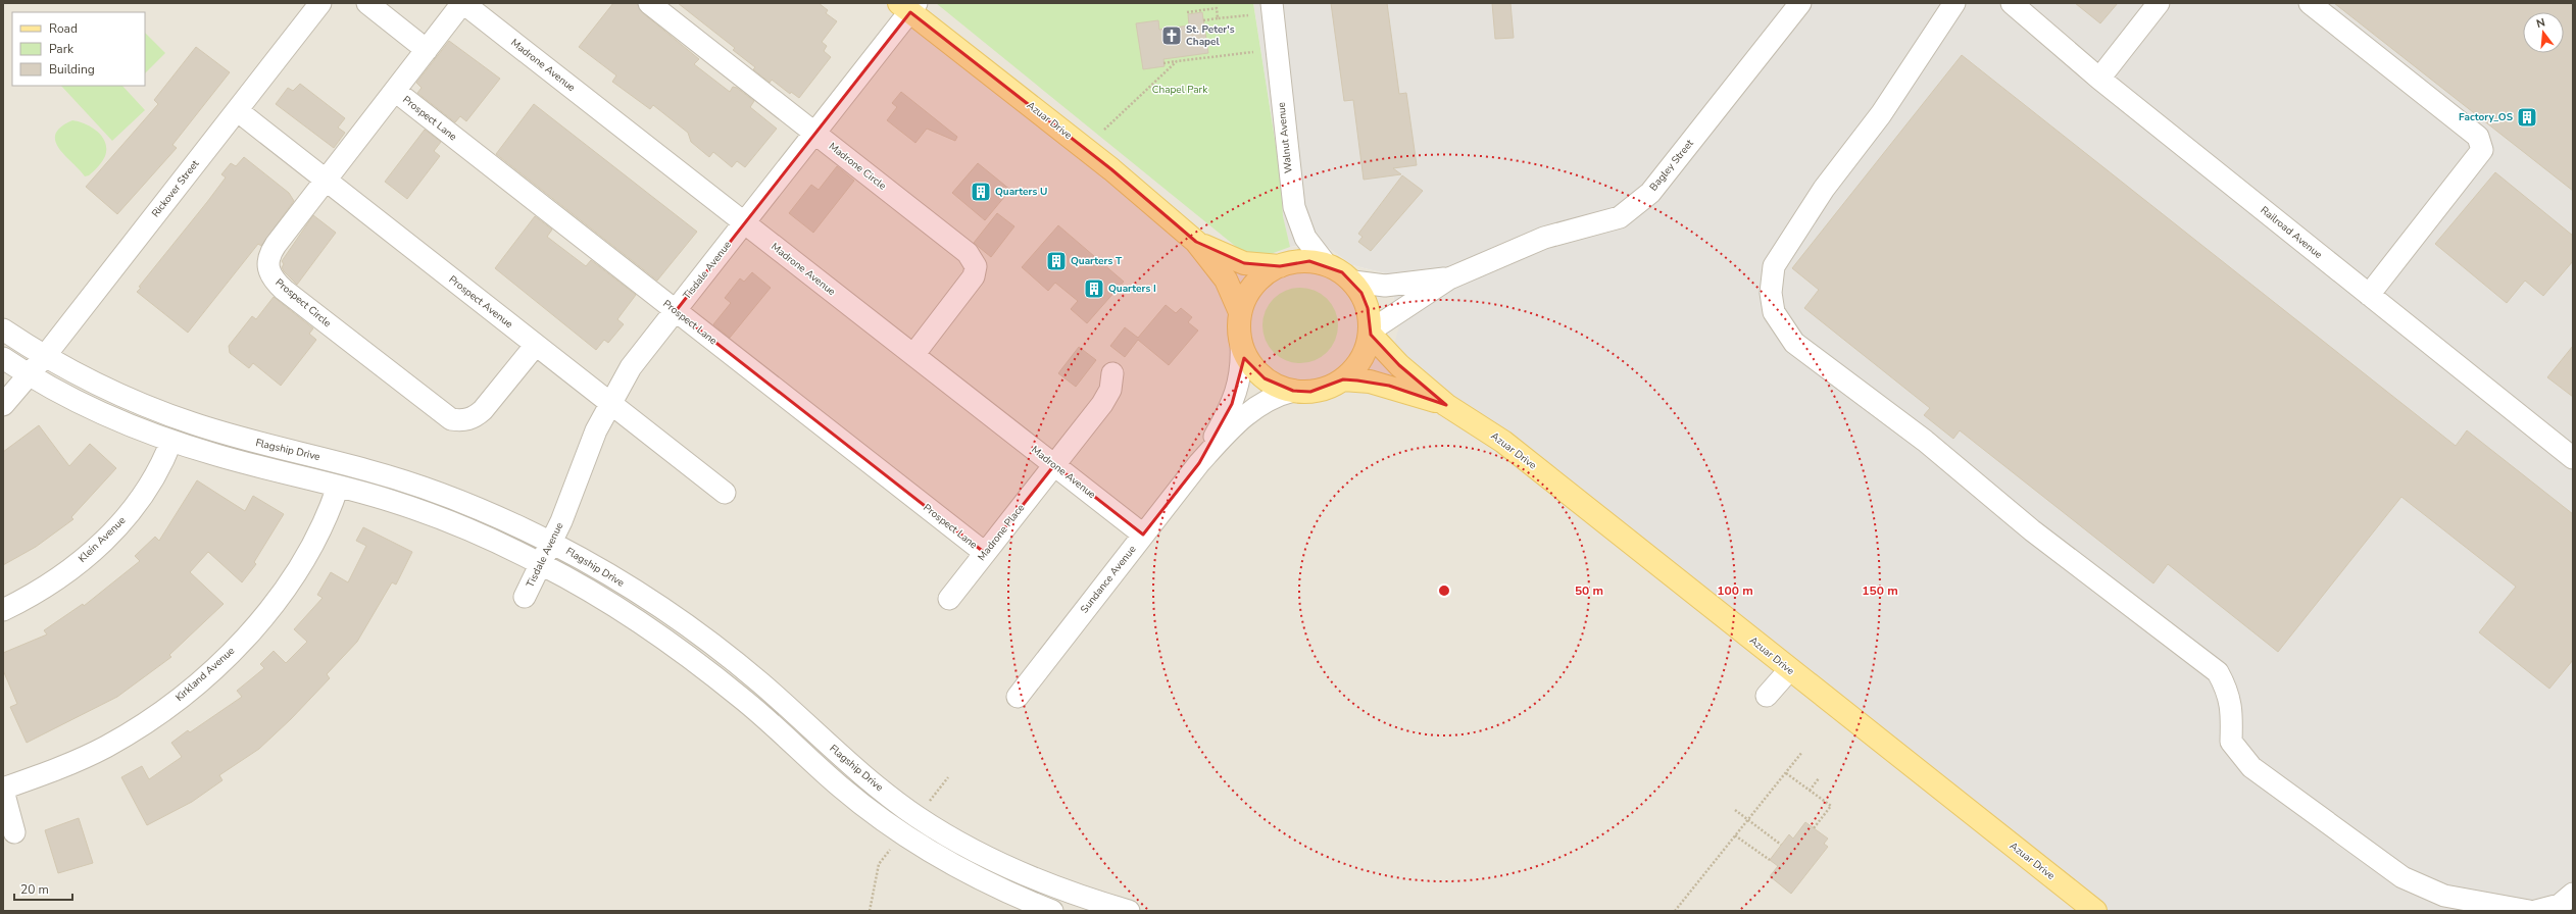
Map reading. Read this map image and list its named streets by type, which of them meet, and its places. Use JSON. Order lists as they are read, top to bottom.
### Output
{
  "streets": {
    "main road": ["Azuar Drive"],
    "street": [
      "Madrone Avenue",
      "Prospect Lane",
      "Walnut Avenue",
      "Bagley Street",
      "Madrone Circle",
      "Rickover Street",
      "Railroad Avenue",
      "Tisdale Avenue",
      "Prospect Avenue",
      "Prospect Circle",
      "Flagship Drive",
      "Madrone Place",
      "Klein Avenue",
      "Sundance Avenue",
      "Kirkland Avenue"
    ]
  },
  "crossings": [
    ["Madrone Avenue", "Madrone Circle"],
    ["Madrone Avenue", "Tisdale Avenue"],
    ["Madrone Avenue", "Prospect Circle"],
    ["Madrone Avenue", "Madrone Place"],
    ["Madrone Avenue", "Sundance Avenue"],
    ["Prospect Lane", "Tisdale Avenue"],
    ["Prospect Lane", "Prospect Circle"],
    ["Prospect Lane", "Madrone Place"],
    ["Azuar Drive", "Walnut Avenue"],
    ["Azuar Drive", "Bagley Street"],
    ["Azuar Drive", "Tisdale Avenue"],
    ["Azuar Drive", "Sundance Avenue"],
    ["Walnut Avenue", "Bagley Street"],
    ["Walnut Avenue", "Sundance Avenue"],
    ["Bagley Street", "Sundance Avenue"],
    ["Madrone Circle", "Tisdale Avenue"],
    ["Rickover Street", "Prospect Avenue"],
    ["Rickover Street", "Flagship Drive"],
    ["Tisdale Avenue", "Prospect Avenue"],
    ["Tisdale Avenue", "Flagship Drive"],
    ["Prospect Avenue", "Prospect Circle"]
  ],
  "parks": ["Chapel Park"],
  "places": {
    "church": ["St. Peter's Chapel"],
    "building": [
      "Factory_OS",
      "Quarters U",
      "Quarters T",
      "Quarters I"
    ]
  },
  "legend": ["Road", "Park", "Building"],
  "scale_bar": "20 m",
  "north": "top",
  "rings": ["50 m", "100 m", "150 m"]
}
